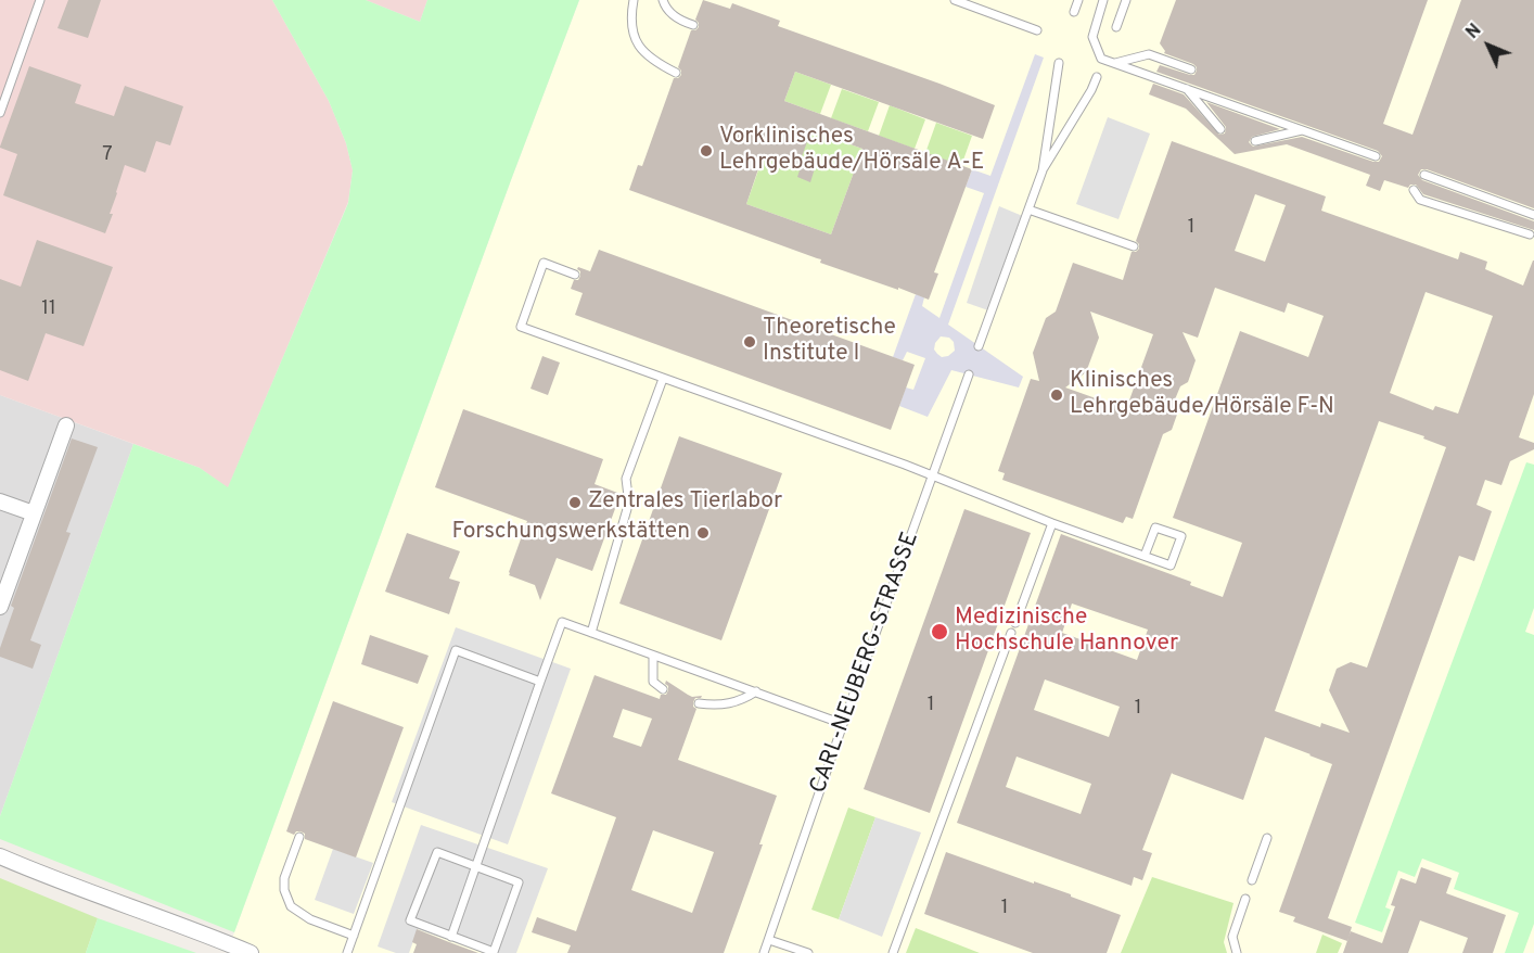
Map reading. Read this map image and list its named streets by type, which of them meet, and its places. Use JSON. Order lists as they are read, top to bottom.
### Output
{
  "streets": {
    "lane": ["CARL-NEUBERG-STRASSE"]
  },
  "places": [
    "Vorklinisches Lehrgebäude/Hörsäle A-E",
    "Theoretische Institute I",
    "Klinisches Lehrgebäude/Hörsäle F-N",
    "Zentrales Tierlabor",
    "Forschungswerkstätten",
    "Medizinische Hochschule Hannover"
  ],
  "house_numbers": [
    "7",
    "1",
    "11",
    "1",
    "1",
    "1"
  ],
  "north": "top left"
}
